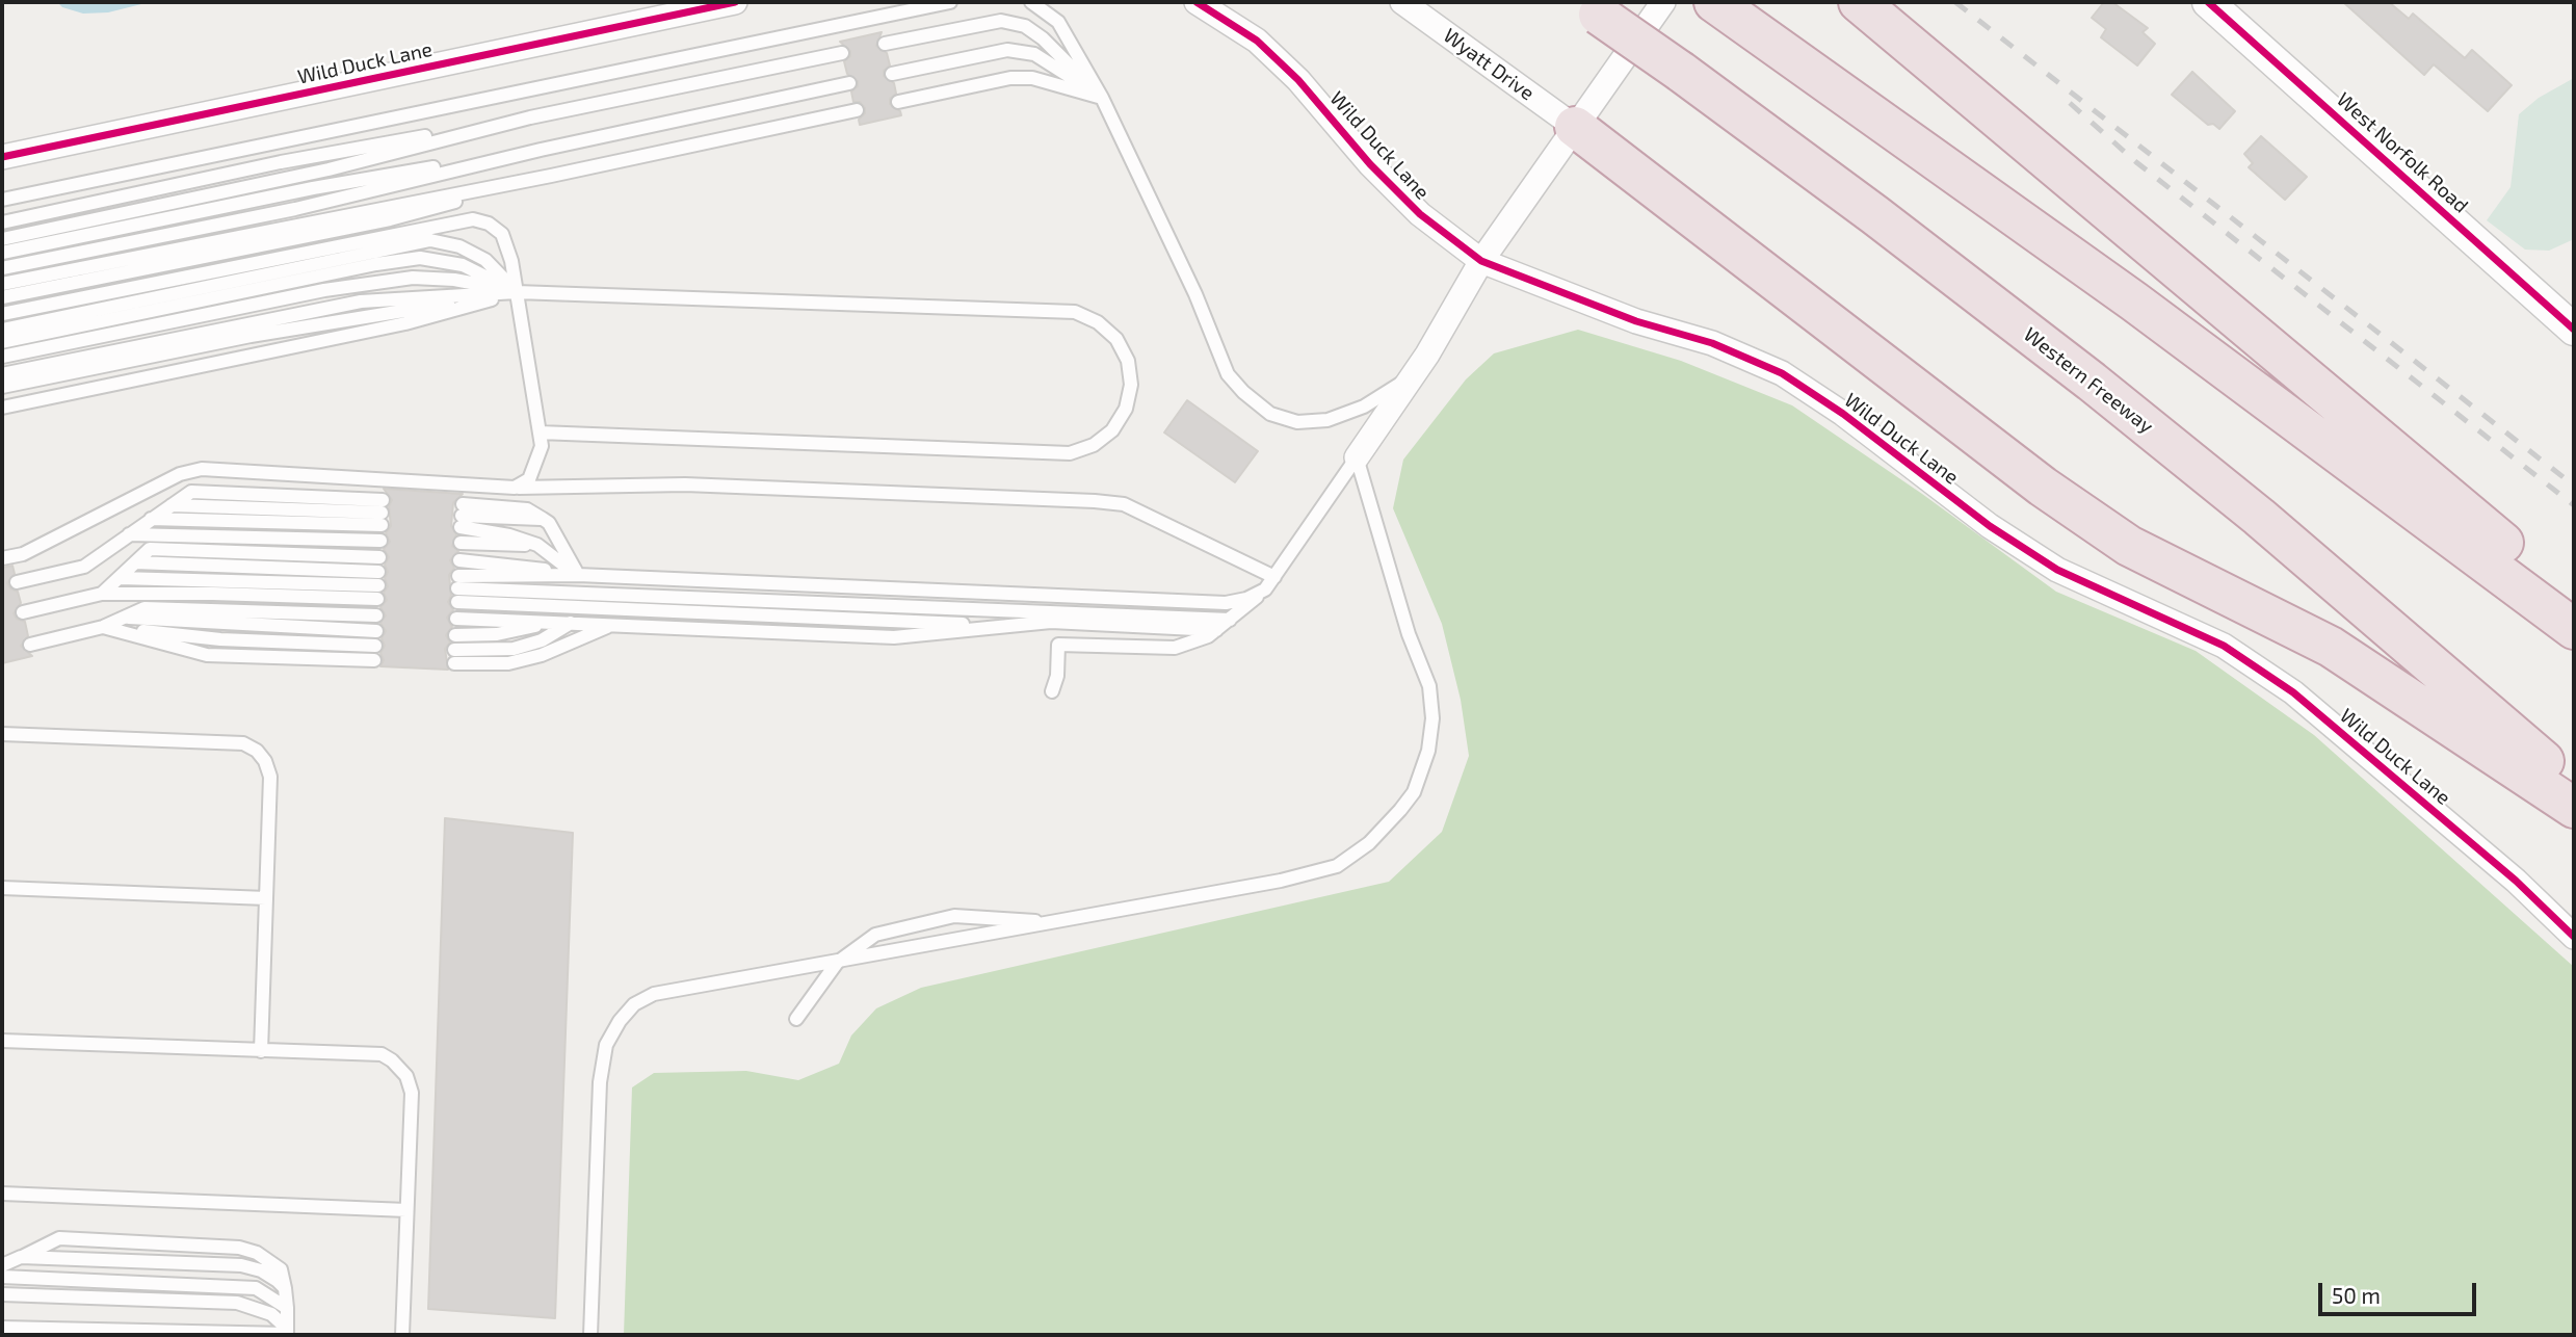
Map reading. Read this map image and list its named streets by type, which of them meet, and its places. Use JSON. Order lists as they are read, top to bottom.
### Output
{
  "streets": {
    "highway": ["Western Freeway"],
    "street": ["Wild Duck Lane", "Wyatt Drive", "West Norfolk Road"]
  },
  "scale_bar": "50 m"
}
